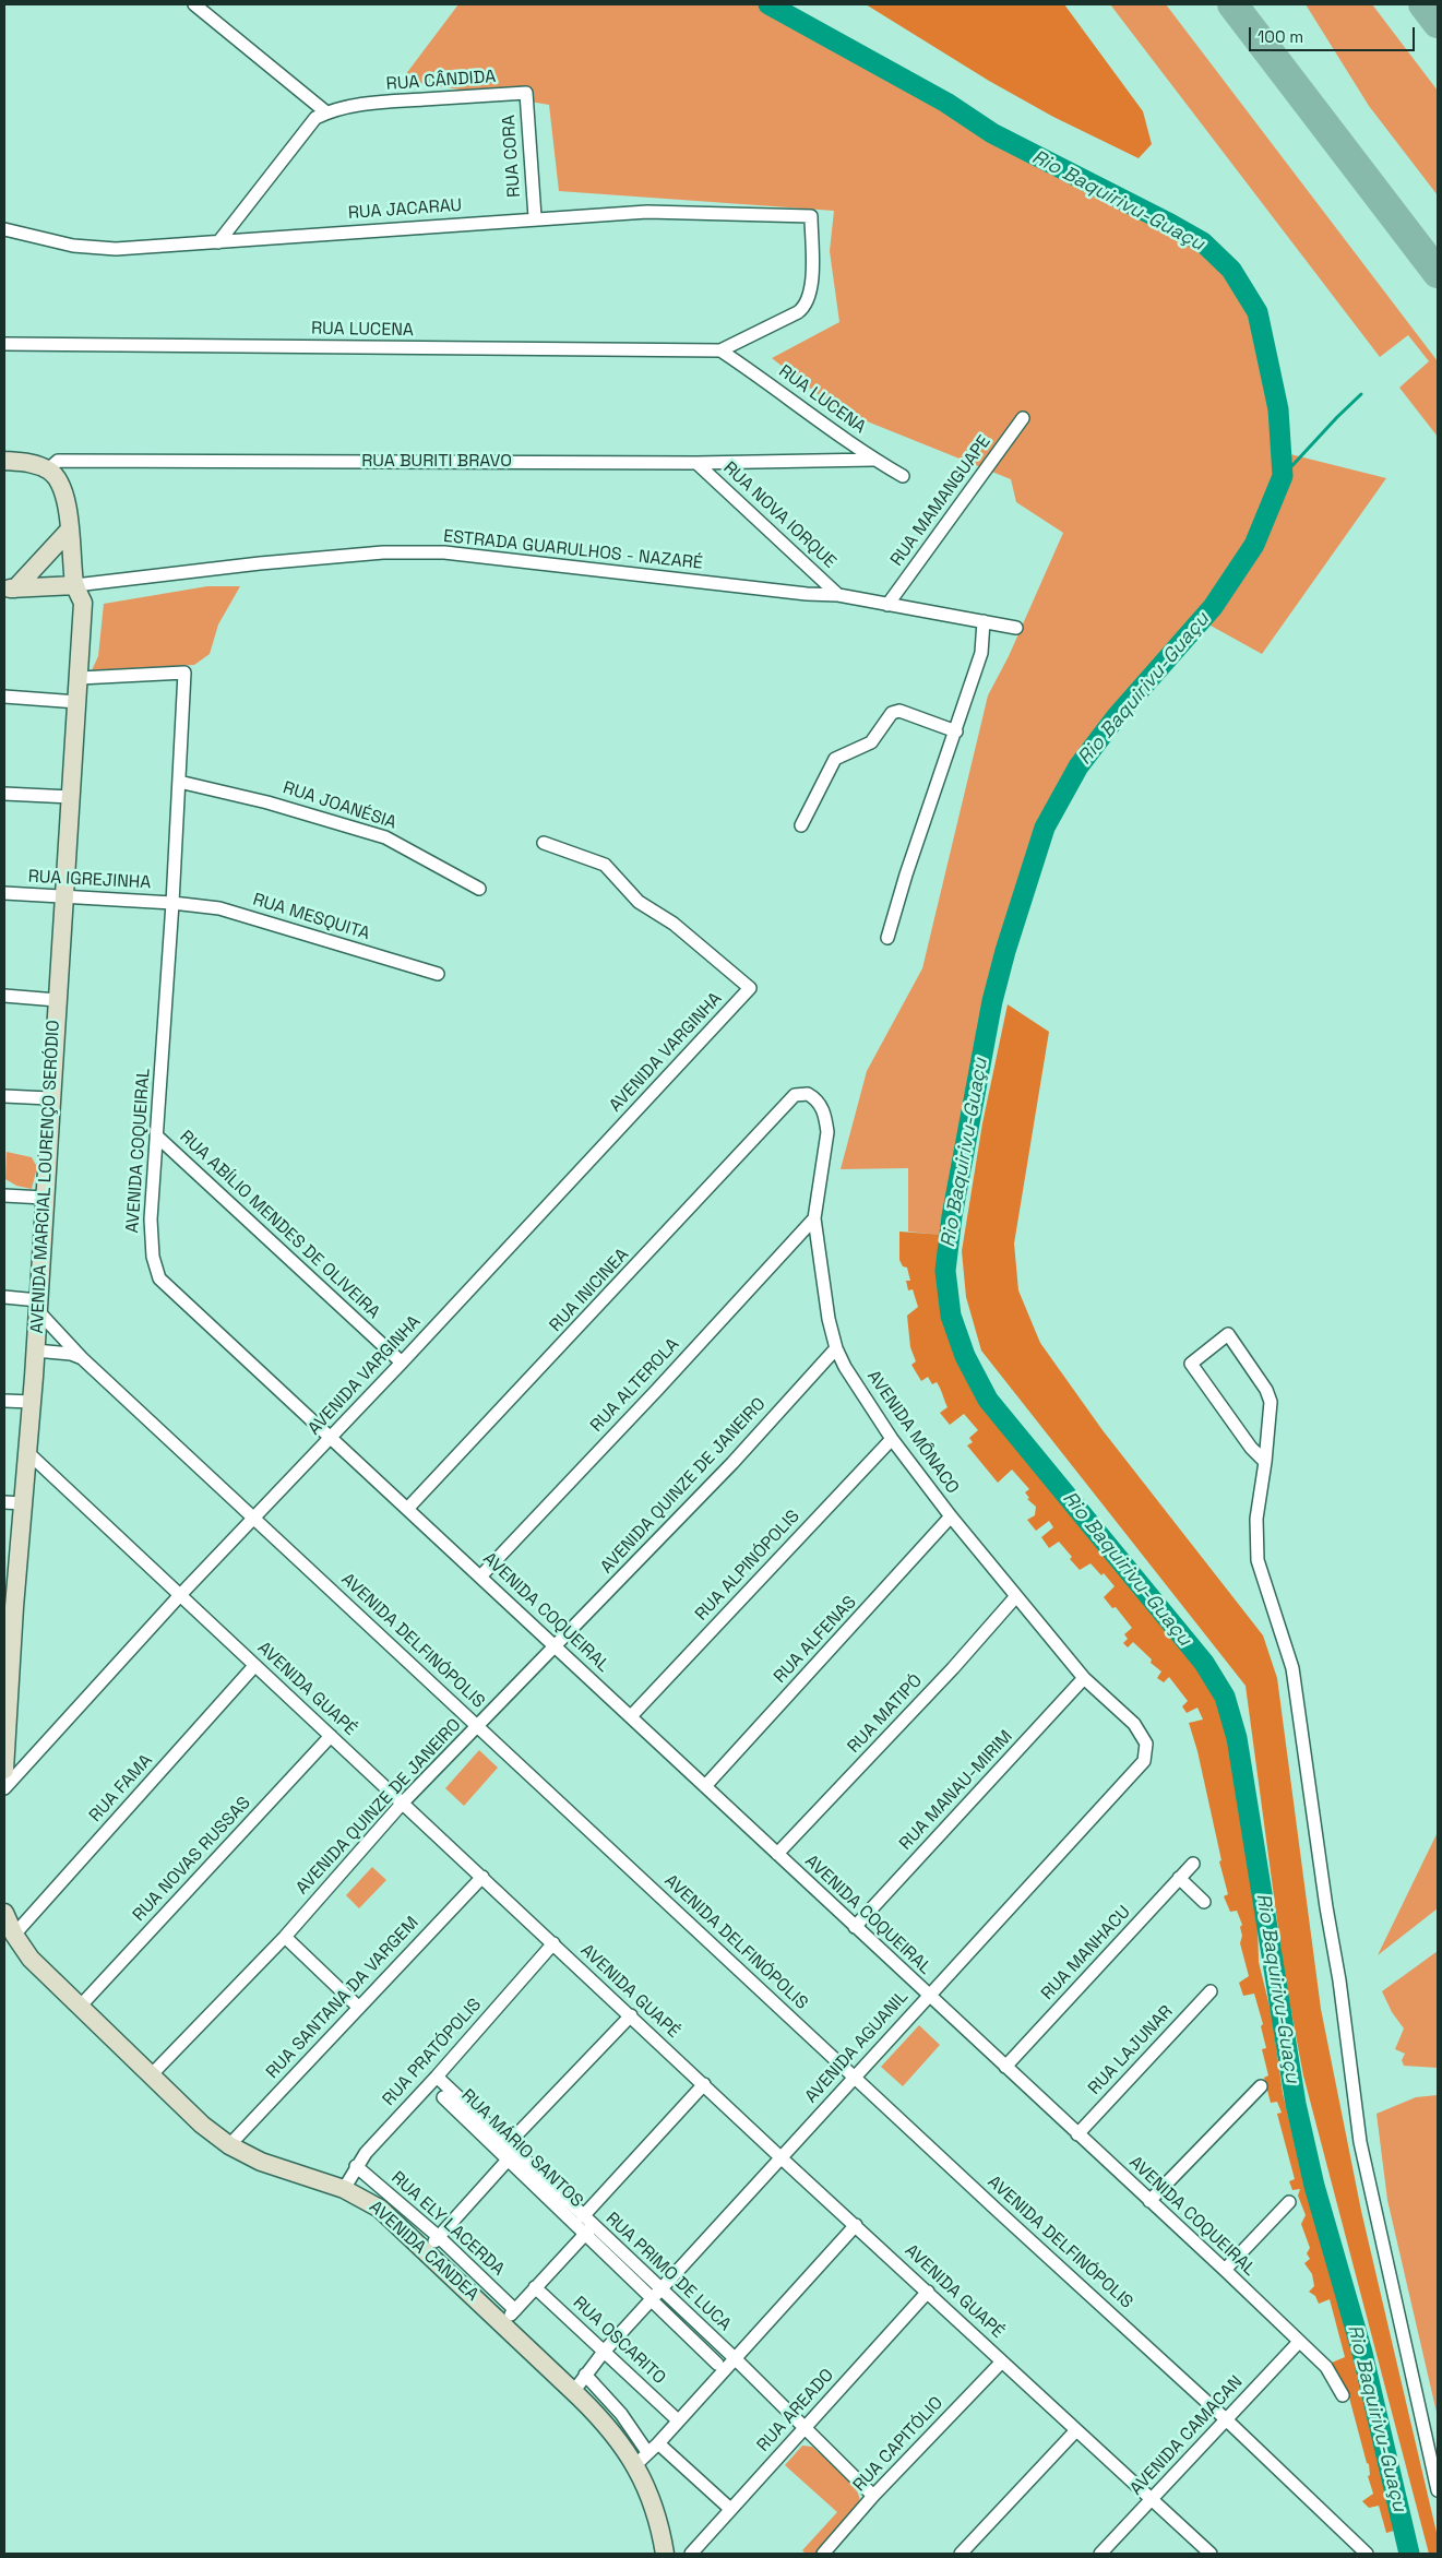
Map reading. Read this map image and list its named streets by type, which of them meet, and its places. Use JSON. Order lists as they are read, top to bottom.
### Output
{
  "streets": {
    "main road": ["AVENIDA MARCIAL LOURENÇO SERÓDIO", "AVENIDA CANDEA"],
    "street": [
      "RUA CÂNDIDA",
      "RUA CORA",
      "RUA JACARAU",
      "RUA LUCENA",
      "RUA BURITI BRAVO",
      "RUA MAMANGUAPE",
      "RUA NOVA IORQUE",
      "ESTRADA GUARULHOS - NAZARÉ",
      "RUA JOANÉSIA",
      "RUA IGREJINHA",
      "RUA MESQUITA",
      "AVENIDA VARGINHA",
      "AVENIDA COQUEIRAL",
      "RUA ABÍLIO MENDES DE OLIVEIRA",
      "RUA INICINEA",
      "RUA ALTEROLA",
      "AVENIDA MÔNACO",
      "AVENIDA QUINZE DE JANEIRO",
      "RUA ALPINÓPOLIS",
      "RUA ALFENAS",
      "AVENIDA DELFINÓPOLIS",
      "AVENIDA GUAPÉ",
      "RUA MATIPÓ",
      "RUA FAMA",
      "RUA MANAU-MIRIM",
      "RUA NOVAS RUSSAS",
      "RUA MANHACU",
      "RUA SANTANA DA VARGEM",
      "AVENIDA AGUANIL",
      "RUA LAJUNAR",
      "RUA PRATÓPOLIS",
      "RUA MÁRIO SANTOS",
      "RUA ELY LACERDA",
      "RUA PRIMO DE LUCA",
      "RUA OSCARITO",
      "RUA AREADO",
      "AVENIDA CAMACAN",
      "RUA CAPITÓLIO"
    ]
  },
  "crossings": [
    ["RUA CÂNDIDA", "RUA CORA"],
    ["RUA CORA", "RUA JACARAU"],
    ["RUA JACARAU", "RUA LUCENA"],
    ["RUA LUCENA", "RUA BURITI BRAVO"],
    ["RUA BURITI BRAVO", "RUA NOVA IORQUE"],
    ["RUA BURITI BRAVO", "AVENIDA MARCIAL LOURENÇO SERÓDIO"],
    ["RUA MAMANGUAPE", "ESTRADA GUARULHOS - NAZARÉ"],
    ["RUA NOVA IORQUE", "ESTRADA GUARULHOS - NAZARÉ"],
    ["ESTRADA GUARULHOS - NAZARÉ", "AVENIDA MARCIAL LOURENÇO SERÓDIO"],
    ["RUA JOANÉSIA", "AVENIDA COQUEIRAL"],
    ["RUA IGREJINHA", "RUA MESQUITA"],
    ["RUA IGREJINHA", "AVENIDA COQUEIRAL"],
    ["RUA IGREJINHA", "AVENIDA MARCIAL LOURENÇO SERÓDIO"],
    ["RUA MESQUITA", "AVENIDA COQUEIRAL"],
    ["AVENIDA VARGINHA", "AVENIDA COQUEIRAL"],
    ["AVENIDA VARGINHA", "RUA ABÍLIO MENDES DE OLIVEIRA"],
    ["AVENIDA VARGINHA", "AVENIDA DELFINÓPOLIS"],
    ["AVENIDA VARGINHA", "AVENIDA GUAPÉ"],
    ["AVENIDA COQUEIRAL", "AVENIDA MARCIAL LOURENÇO SERÓDIO"],
    ["AVENIDA COQUEIRAL", "RUA ABÍLIO MENDES DE OLIVEIRA"],
    ["AVENIDA COQUEIRAL", "RUA INICINEA"],
    ["AVENIDA COQUEIRAL", "RUA ALTEROLA"],
    ["AVENIDA COQUEIRAL", "AVENIDA QUINZE DE JANEIRO"],
    ["AVENIDA COQUEIRAL", "RUA ALPINÓPOLIS"],
    ["AVENIDA COQUEIRAL", "RUA ALFENAS"],
    ["AVENIDA COQUEIRAL", "RUA MATIPÓ"],
    ["AVENIDA COQUEIRAL", "RUA MANAU-MIRIM"],
    ["AVENIDA COQUEIRAL", "RUA MANHACU"],
    ["AVENIDA COQUEIRAL", "AVENIDA AGUANIL"],
    ["AVENIDA COQUEIRAL", "RUA LAJUNAR"],
    ["AVENIDA COQUEIRAL", "AVENIDA CAMACAN"],
    ["AVENIDA MARCIAL LOURENÇO SERÓDIO", "AVENIDA DELFINÓPOLIS"],
    ["AVENIDA MARCIAL LOURENÇO SERÓDIO", "AVENIDA GUAPÉ"],
    ["RUA INICINEA", "AVENIDA MÔNACO"],
    ["RUA ALTEROLA", "AVENIDA MÔNACO"],
    ["AVENIDA MÔNACO", "AVENIDA QUINZE DE JANEIRO"],
    ["AVENIDA MÔNACO", "RUA ALPINÓPOLIS"],
    ["AVENIDA MÔNACO", "RUA ALFENAS"],
    ["AVENIDA MÔNACO", "RUA MATIPÓ"],
    ["AVENIDA MÔNACO", "RUA MANAU-MIRIM"],
    ["AVENIDA MÔNACO", "AVENIDA AGUANIL"],
    ["AVENIDA QUINZE DE JANEIRO", "AVENIDA DELFINÓPOLIS"],
    ["AVENIDA QUINZE DE JANEIRO", "AVENIDA GUAPÉ"],
    ["AVENIDA QUINZE DE JANEIRO", "AVENIDA CANDEA"],
    ["AVENIDA DELFINÓPOLIS", "AVENIDA AGUANIL"],
    ["AVENIDA DELFINÓPOLIS", "AVENIDA CAMACAN"],
    ["AVENIDA GUAPÉ", "RUA FAMA"],
    ["AVENIDA GUAPÉ", "RUA NOVAS RUSSAS"],
    ["AVENIDA GUAPÉ", "RUA SANTANA DA VARGEM"],
    ["AVENIDA GUAPÉ", "AVENIDA AGUANIL"],
    ["AVENIDA GUAPÉ", "RUA PRATÓPOLIS"],
    ["AVENIDA GUAPÉ", "RUA AREADO"],
    ["AVENIDA GUAPÉ", "AVENIDA CAMACAN"],
    ["AVENIDA GUAPÉ", "RUA CAPITÓLIO"],
    ["RUA FAMA", "AVENIDA CANDEA"],
    ["RUA NOVAS RUSSAS", "AVENIDA CANDEA"],
    ["RUA SANTANA DA VARGEM", "AVENIDA CANDEA"],
    ["AVENIDA AGUANIL", "RUA MÁRIO SANTOS"],
    ["AVENIDA AGUANIL", "AVENIDA CANDEA"],
    ["AVENIDA AGUANIL", "RUA PRIMO DE LUCA"],
    ["AVENIDA AGUANIL", "RUA OSCARITO"],
    ["RUA PRATÓPOLIS", "RUA ELY LACERDA"],
    ["RUA PRATÓPOLIS", "AVENIDA CANDEA"],
    ["RUA PRATÓPOLIS", "RUA PRIMO DE LUCA"],
    ["RUA MÁRIO SANTOS", "RUA PRIMO DE LUCA"],
    ["RUA PRIMO DE LUCA", "RUA AREADO"],
    ["RUA PRIMO DE LUCA", "RUA CAPITÓLIO"]
  ],
  "water": ["Rio Baquirivu-Guaçu"],
  "scale_bar": "100 m"
}
